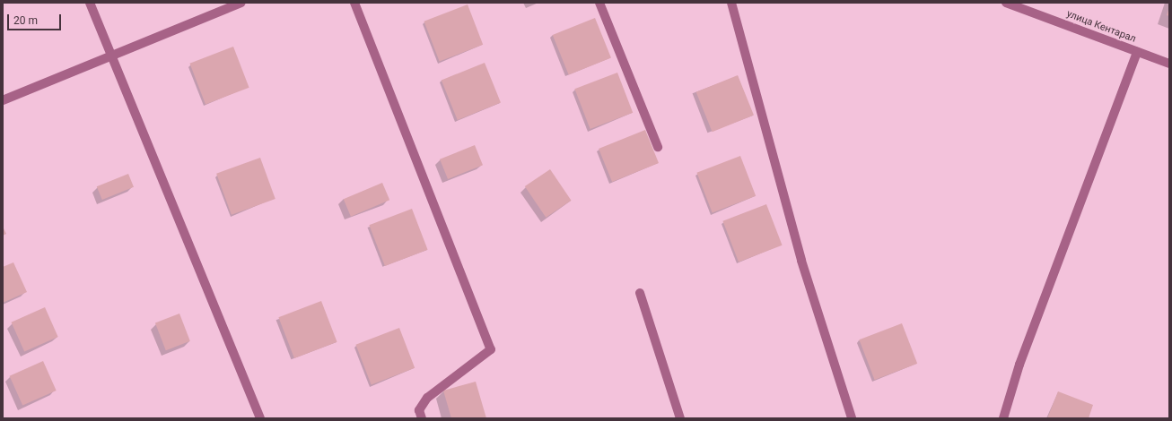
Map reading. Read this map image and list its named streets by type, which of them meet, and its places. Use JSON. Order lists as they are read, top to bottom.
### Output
{
  "streets": {
    "street": ["улица Кентарал"]
  },
  "scale_bar": "20 m"
}
